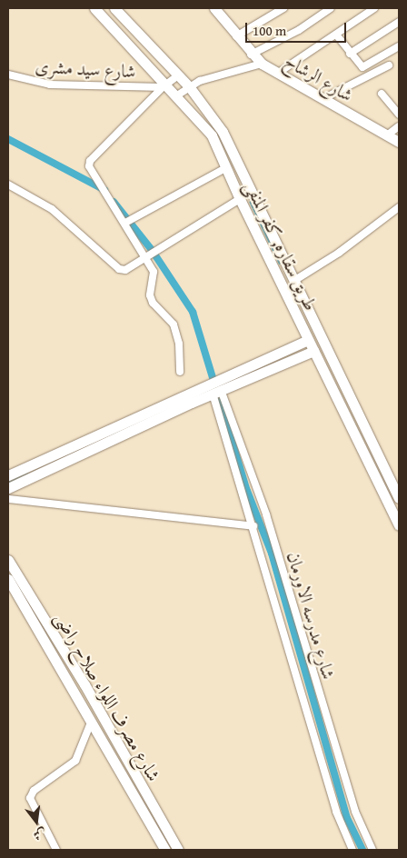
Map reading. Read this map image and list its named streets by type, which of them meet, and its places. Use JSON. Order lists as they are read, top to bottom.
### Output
{
  "streets": {
    "street": [
      "شارع سيد مشرى",
      "شارع الرشاح",
      "طريق سقاره, كفر المنفى",
      "شارع مدرسه الاورمان",
      "شارع مصرف اللواء صلاح راضى"
    ]
  },
  "crossings": [
    ["شارع سيد مشرى", "طريق سقاره, كفر المنفى"]
  ],
  "scale_bar": "100 m",
  "north": "bottom"
}
